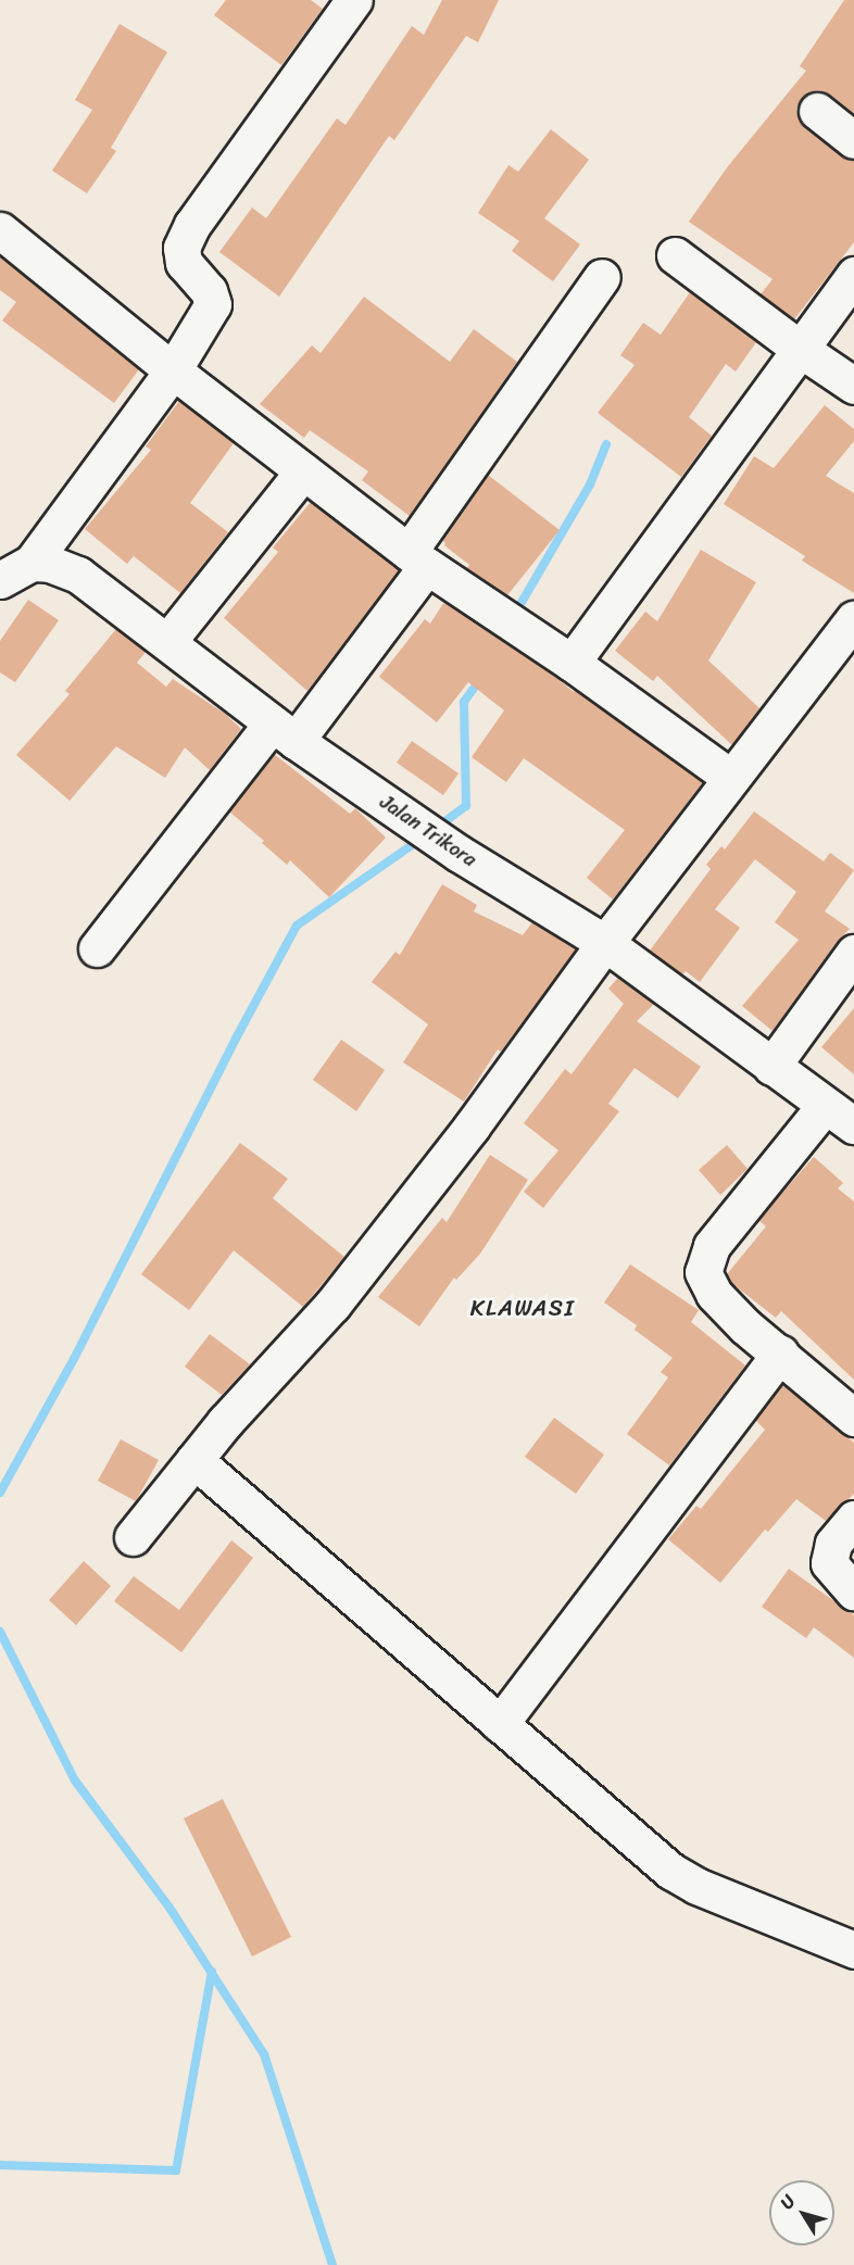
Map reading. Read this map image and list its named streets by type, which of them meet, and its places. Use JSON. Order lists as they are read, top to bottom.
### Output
{
  "streets": {
    "street": ["Jalan Trikora"]
  },
  "districts": ["KLAWASI"],
  "north": "top left"
}
